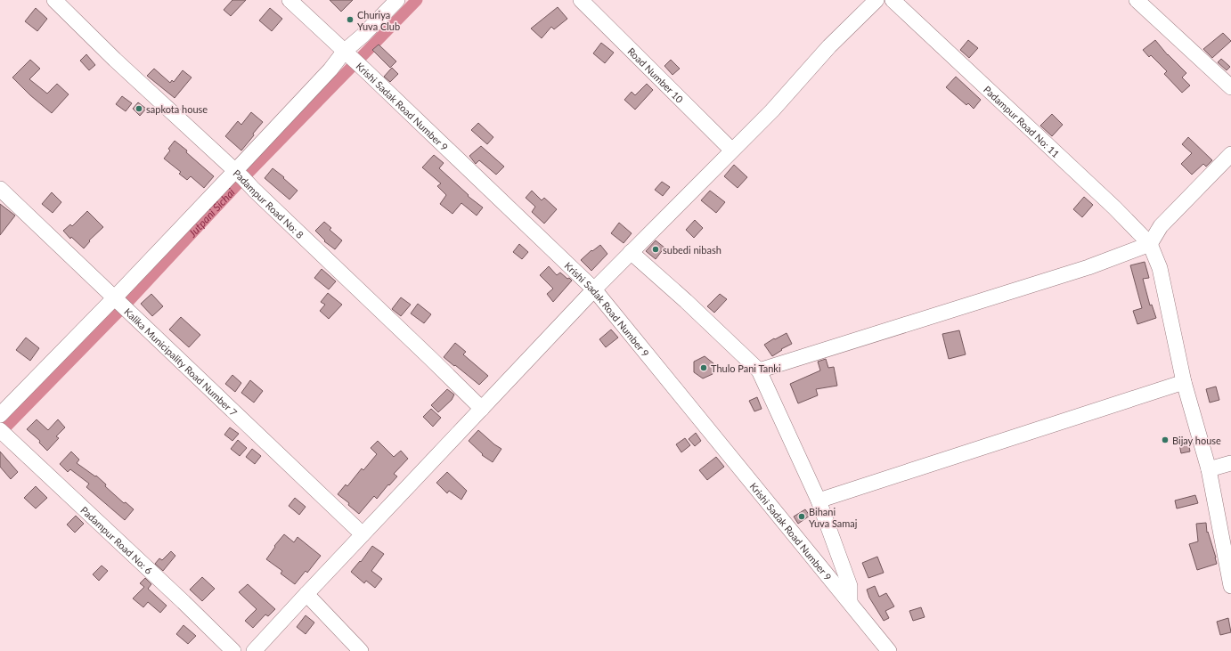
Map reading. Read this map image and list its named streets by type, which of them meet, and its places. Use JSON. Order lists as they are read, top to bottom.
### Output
{
  "streets": {
    "street": [
      "Road Number 10",
      "Krishi Sadak Road Number 9",
      "Padampur Road No: 11",
      "Padampur Road No: 8",
      "Kalika Municipality Road Number 7",
      "Padampur Road No: 6"
    ]
  },
  "water": ["Jutpani Sichai"],
  "places": [
    "Churiya Yuva Club",
    "sapkota house",
    "subedi nibash",
    "Thulo Pani Tanki",
    "Bijay house",
    "Bihani Yuva Samaj"
  ]
}
